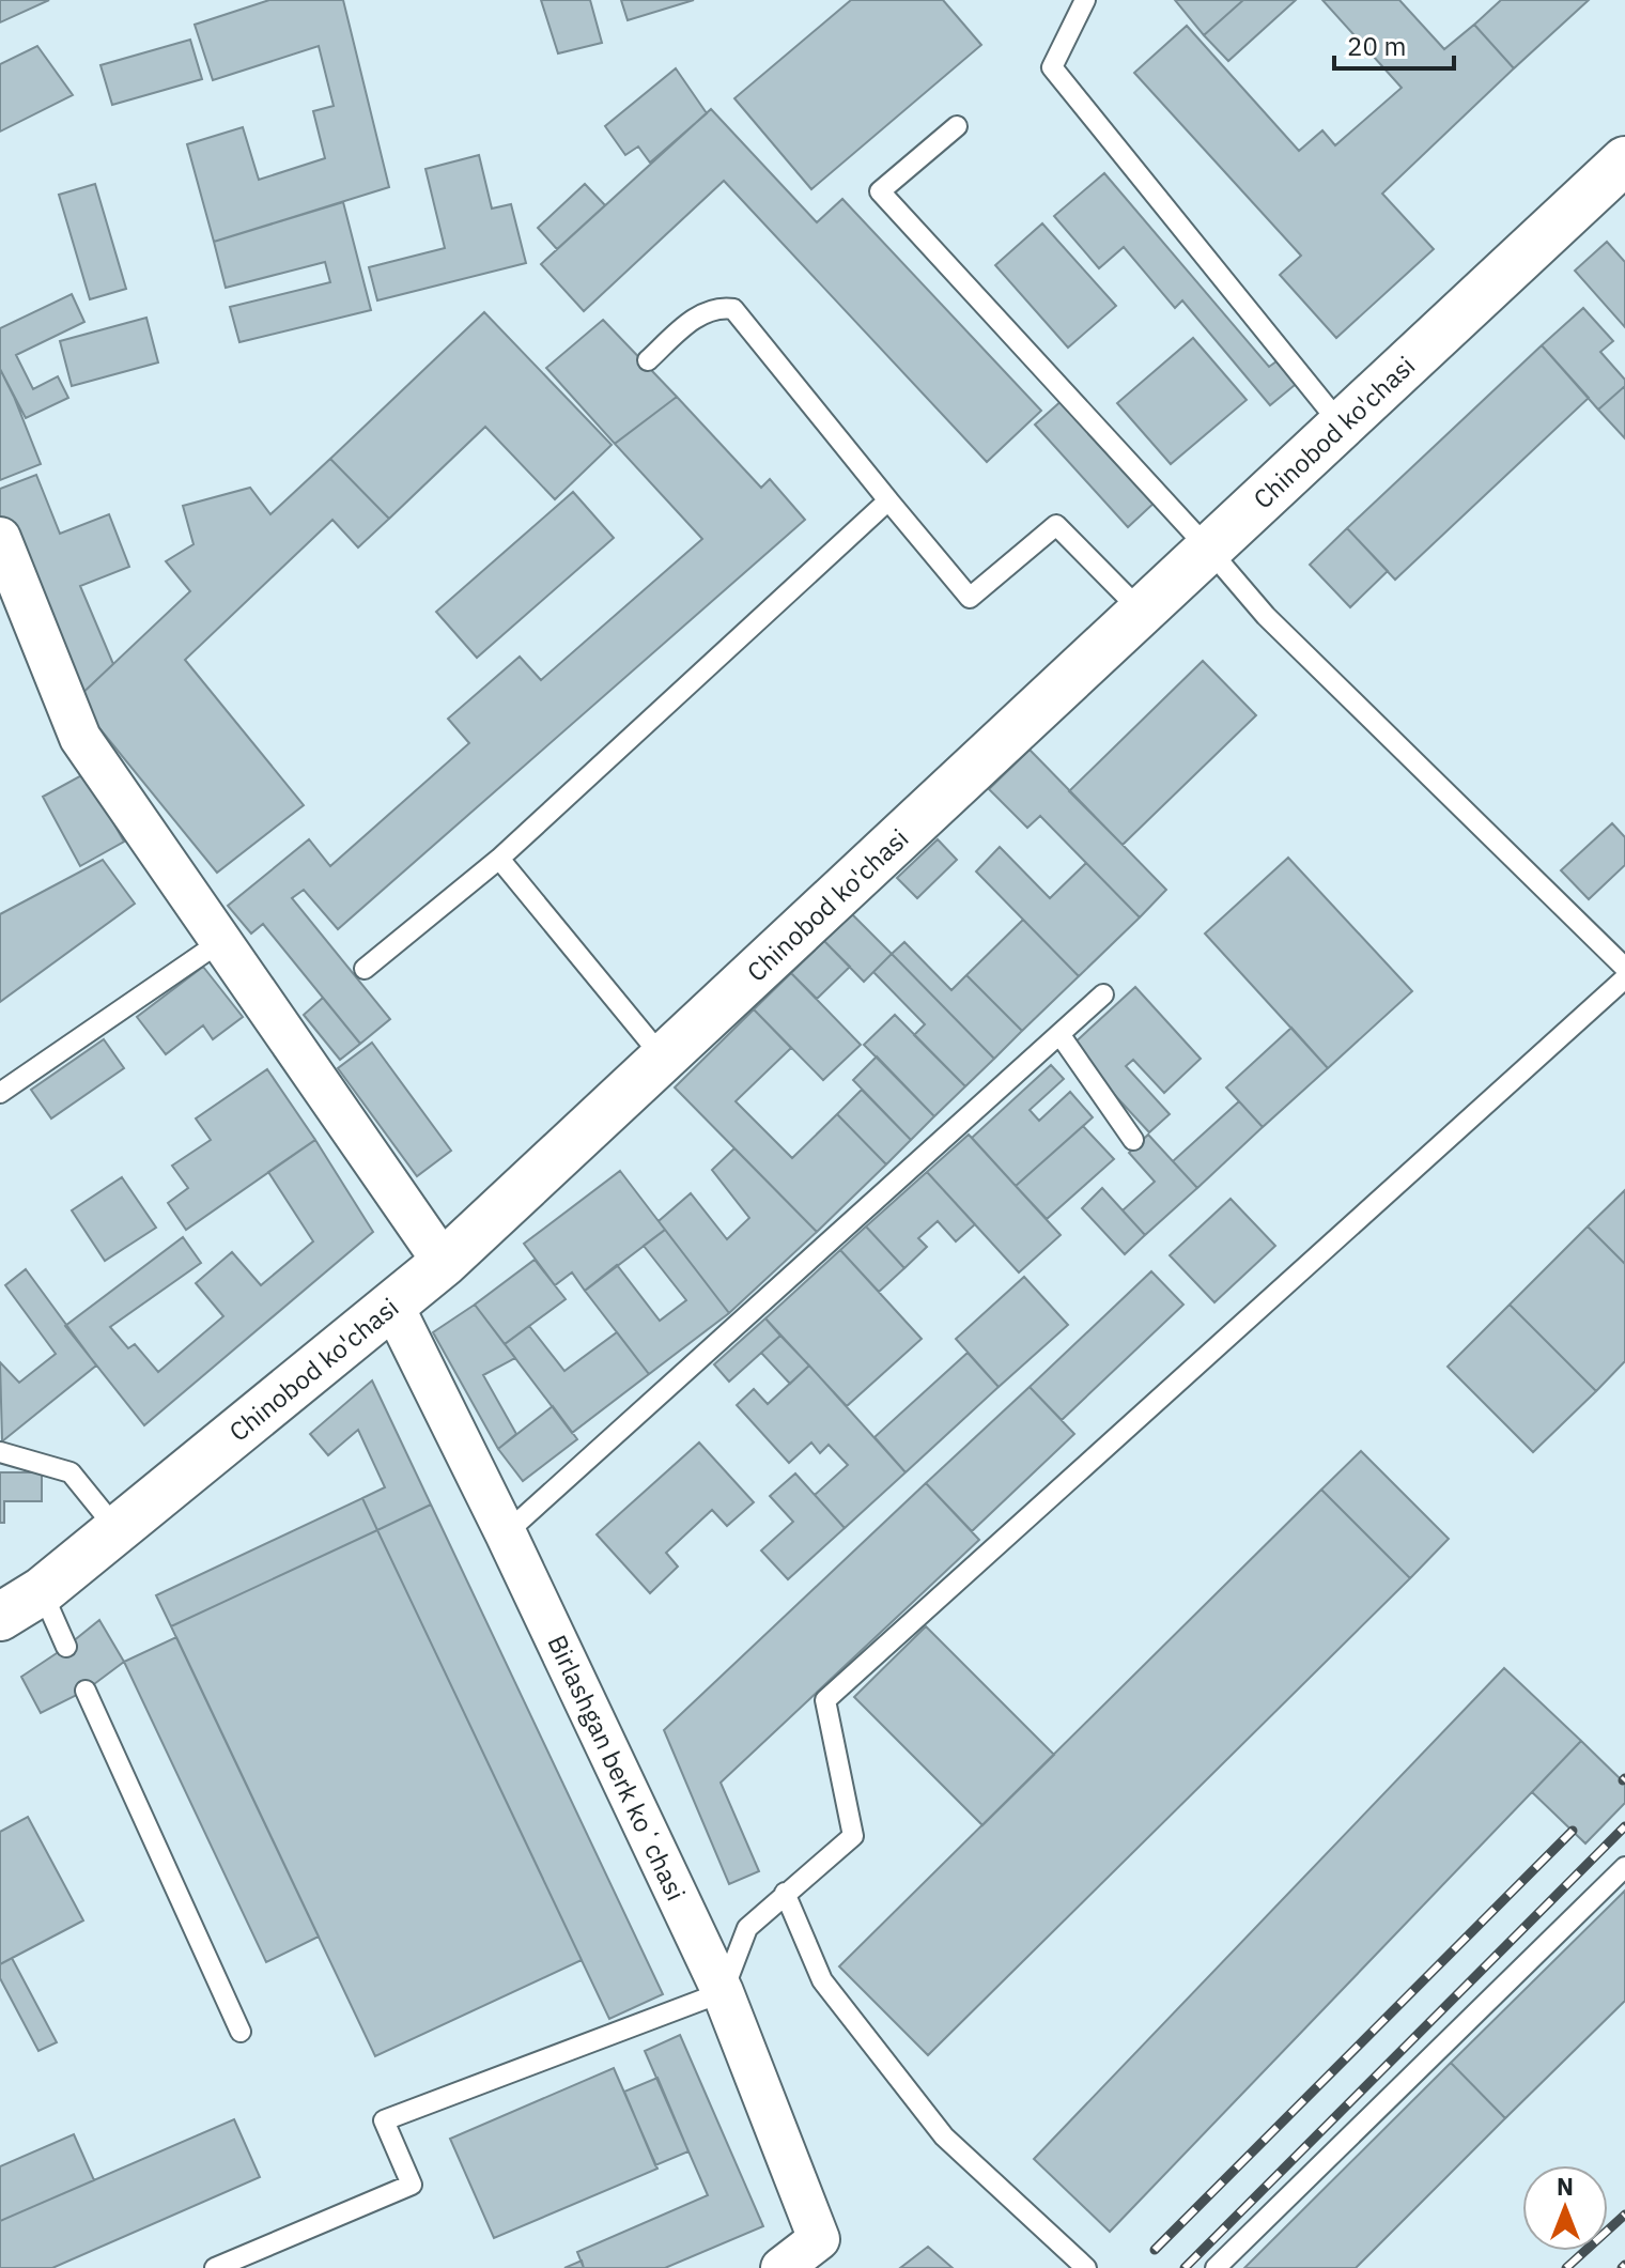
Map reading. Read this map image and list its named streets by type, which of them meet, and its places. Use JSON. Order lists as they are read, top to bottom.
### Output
{
  "streets": {
    "street": ["Chinobod ko'chasi", "Birlashgan berk koʻchasi"]
  },
  "crossings": [
    ["Chinobod ko'chasi", "Birlashgan berk koʻchasi"]
  ],
  "scale_bar": "20 m",
  "north": "top"
}
